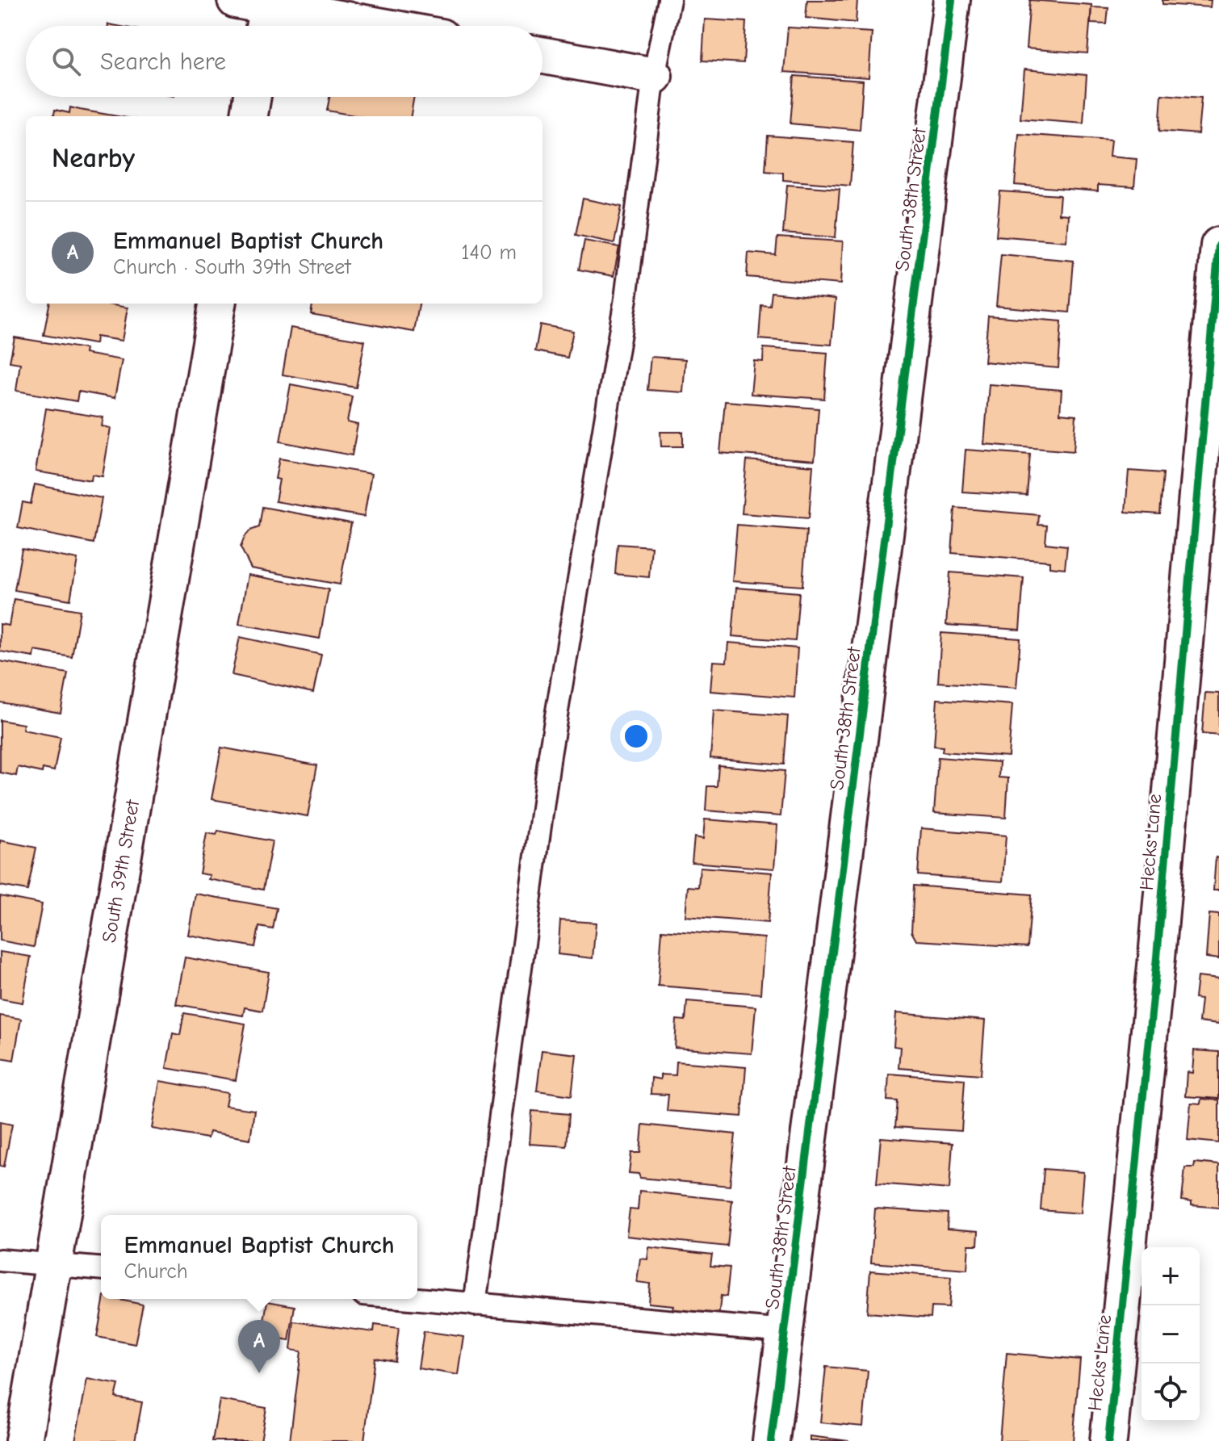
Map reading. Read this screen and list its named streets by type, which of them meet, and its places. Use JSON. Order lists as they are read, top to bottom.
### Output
{
  "streets": {
    "street": ["South 38th Street", "Hecks Lane", "South 39th Street"]
  },
  "page": {
    "search": "Search here",
    "heading": "Nearby",
    "list": [
      {
        "mark": "A",
        "name": "Emmanuel Baptist Church",
        "note": "Church · South 39th Street",
        "value": "140 m"
      }
    ],
    "popup": ["Emmanuel Baptist Church", "Church"],
    "map_buttons": ["+", "−"],
    "pins": "A"
  }
}
